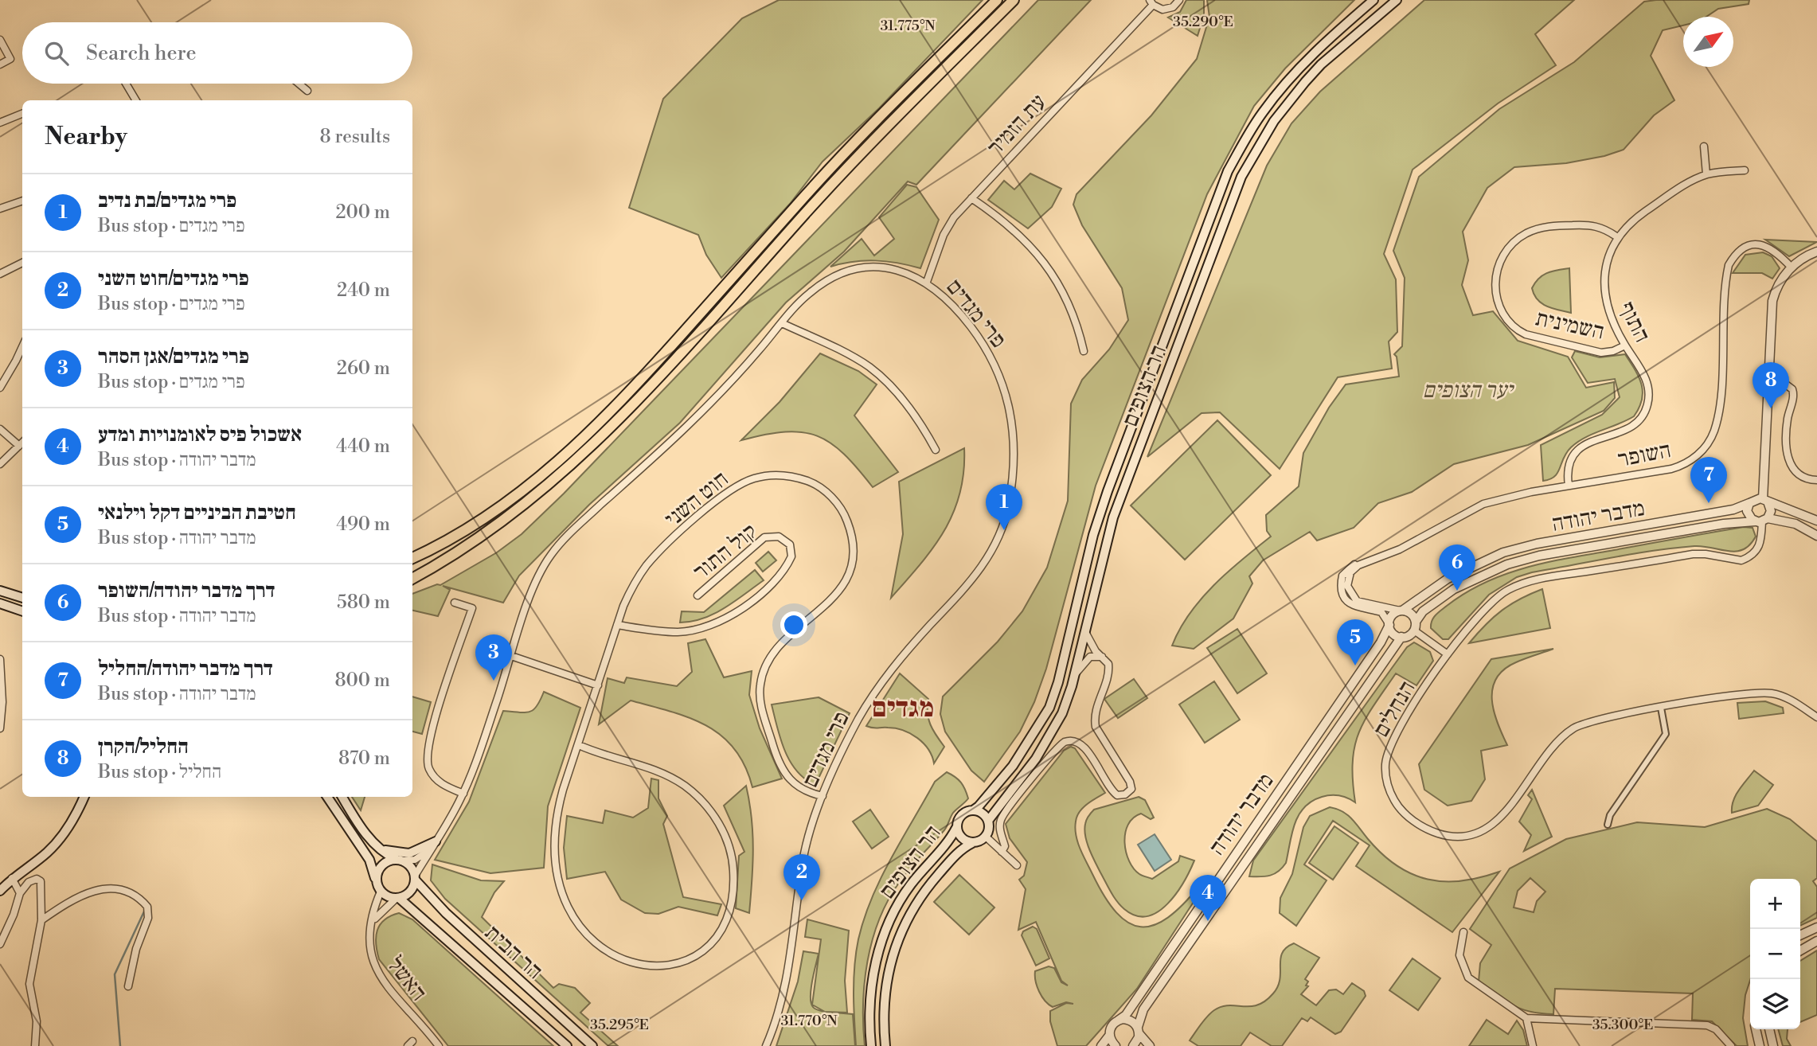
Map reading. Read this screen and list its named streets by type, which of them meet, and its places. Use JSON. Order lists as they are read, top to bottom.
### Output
{
  "streets": {
    "main road": ["הר הצופים", "הר הבית"],
    "street": [
      "עת הזמיר",
      "פרי מגדים",
      "התוף",
      "השמינית",
      "השופר",
      "חוט השני",
      "מדבר יהודה",
      "קול התור",
      "הנחלים",
      "האשל"
    ]
  },
  "crossings": [
    ["עת הזמיר", "פרי מגדים"],
    ["פרי מגדים", "חוט השני"],
    ["פרי מגדים", "הר הבית"],
    ["פרי מגדים", "האשל"],
    ["התוף", "השמינית"],
    ["התוף", "השופר"],
    ["השופר", "מדבר יהודה"],
    ["חוט השני", "קול התור"],
    ["מדבר יהודה", "הנחלים"],
    ["הר הבית", "האשל"]
  ],
  "districts": ["מגדים"],
  "parks": ["יער הצופים"],
  "north": "top right",
  "page": {
    "search": "Search here",
    "heading": ["Nearby", "8 results"],
    "list": [
      {
        "mark": "1",
        "name": "פרי מגדים/בת נדיב",
        "note": "Bus stop · פרי מגדים",
        "value": "200 m"
      },
      {
        "mark": "2",
        "name": "פרי מגדים/חוט השני",
        "note": "Bus stop · פרי מגדים",
        "value": "240 m"
      },
      {
        "mark": "3",
        "name": "פרי מגדים/אגן הסהר",
        "note": "Bus stop · פרי מגדים",
        "value": "260 m"
      },
      {
        "mark": "4",
        "name": "אשכול פיס לאומנויות ומדע",
        "note": "Bus stop · מדבר יהודה",
        "value": "440 m"
      },
      {
        "mark": "5",
        "name": "חטיבת הביניים דקל וילנאי",
        "note": "Bus stop · מדבר יהודה",
        "value": "490 m"
      },
      {
        "mark": "6",
        "name": "דרך מדבר יהודה/השופר",
        "note": "Bus stop · מדבר יהודה",
        "value": "580 m"
      },
      {
        "mark": "7",
        "name": "דרך מדבר יהודה/החליל",
        "note": "Bus stop · מדבר יהודה",
        "value": "800 m"
      },
      {
        "mark": "8",
        "name": "החליל/הקרן",
        "note": "Bus stop · החליל",
        "value": "870 m"
      }
    ],
    "pins": [
      "8",
      "7",
      "1",
      "6",
      "5",
      "3",
      "2",
      "4"
    ],
    "map_buttons": ["+", "−"]
  },
  "coordinates": [
    "35.290°E",
    "31.775°N",
    "31.770°N",
    "35.295°E",
    "35.300°E"
  ]
}
